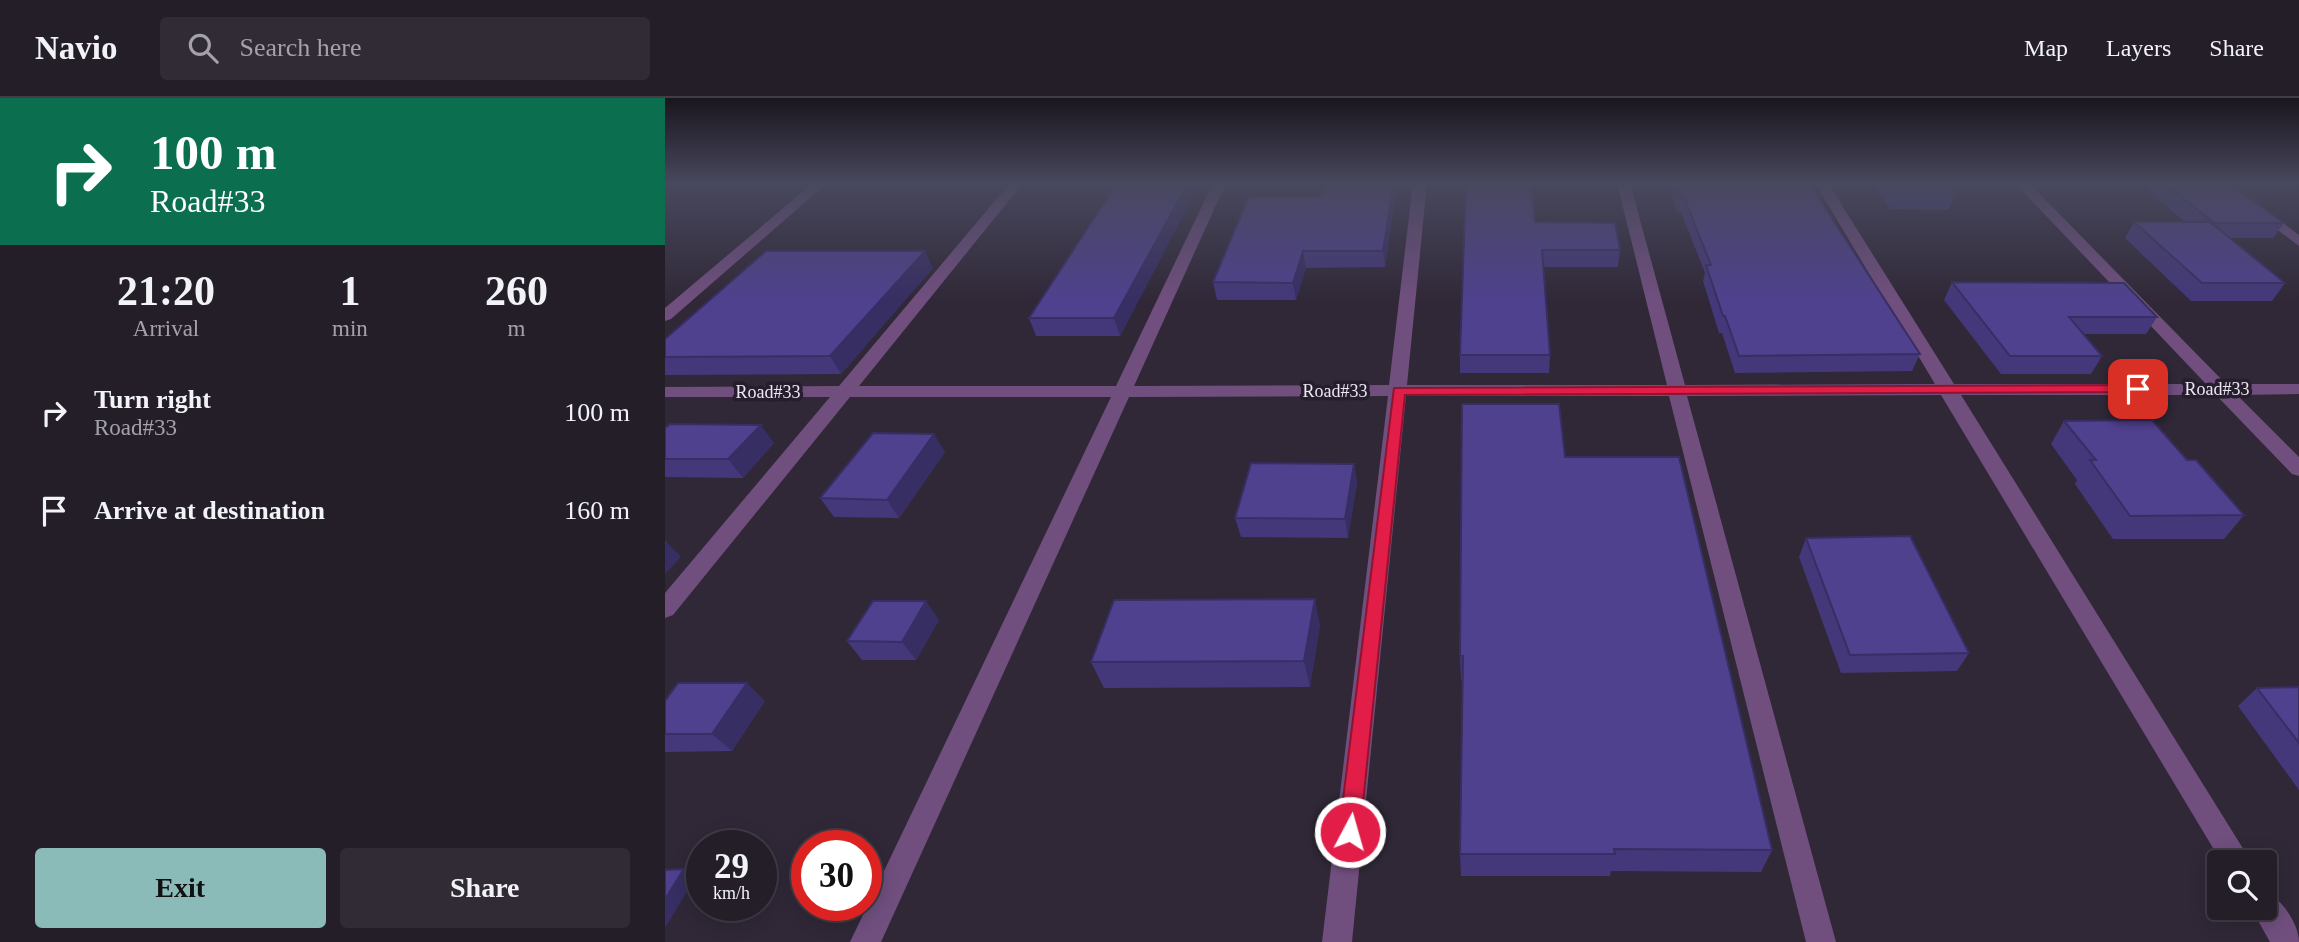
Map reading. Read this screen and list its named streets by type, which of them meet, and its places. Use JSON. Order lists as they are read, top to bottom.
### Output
{
  "streets": {
    "street": ["Road#33"]
  },
  "page": {
    "header": "Navio",
    "search": "Search here",
    "nav": ["Map", "Layers", "Share"],
    "turn": ["100 m", "Road#33"],
    "eta": [
      "21:20",
      "Arrival",
      "1",
      "min",
      "260",
      "m"
    ],
    "list": [
      {
        "name": "Turn right",
        "note": "Road#33",
        "value": "100 m"
      },
      {
        "name": "Arrive at destination",
        "value": "160 m"
      }
    ],
    "speed": "29 km/h",
    "limit": "30",
    "buttons": ["Exit", "Share"]
  }
}
